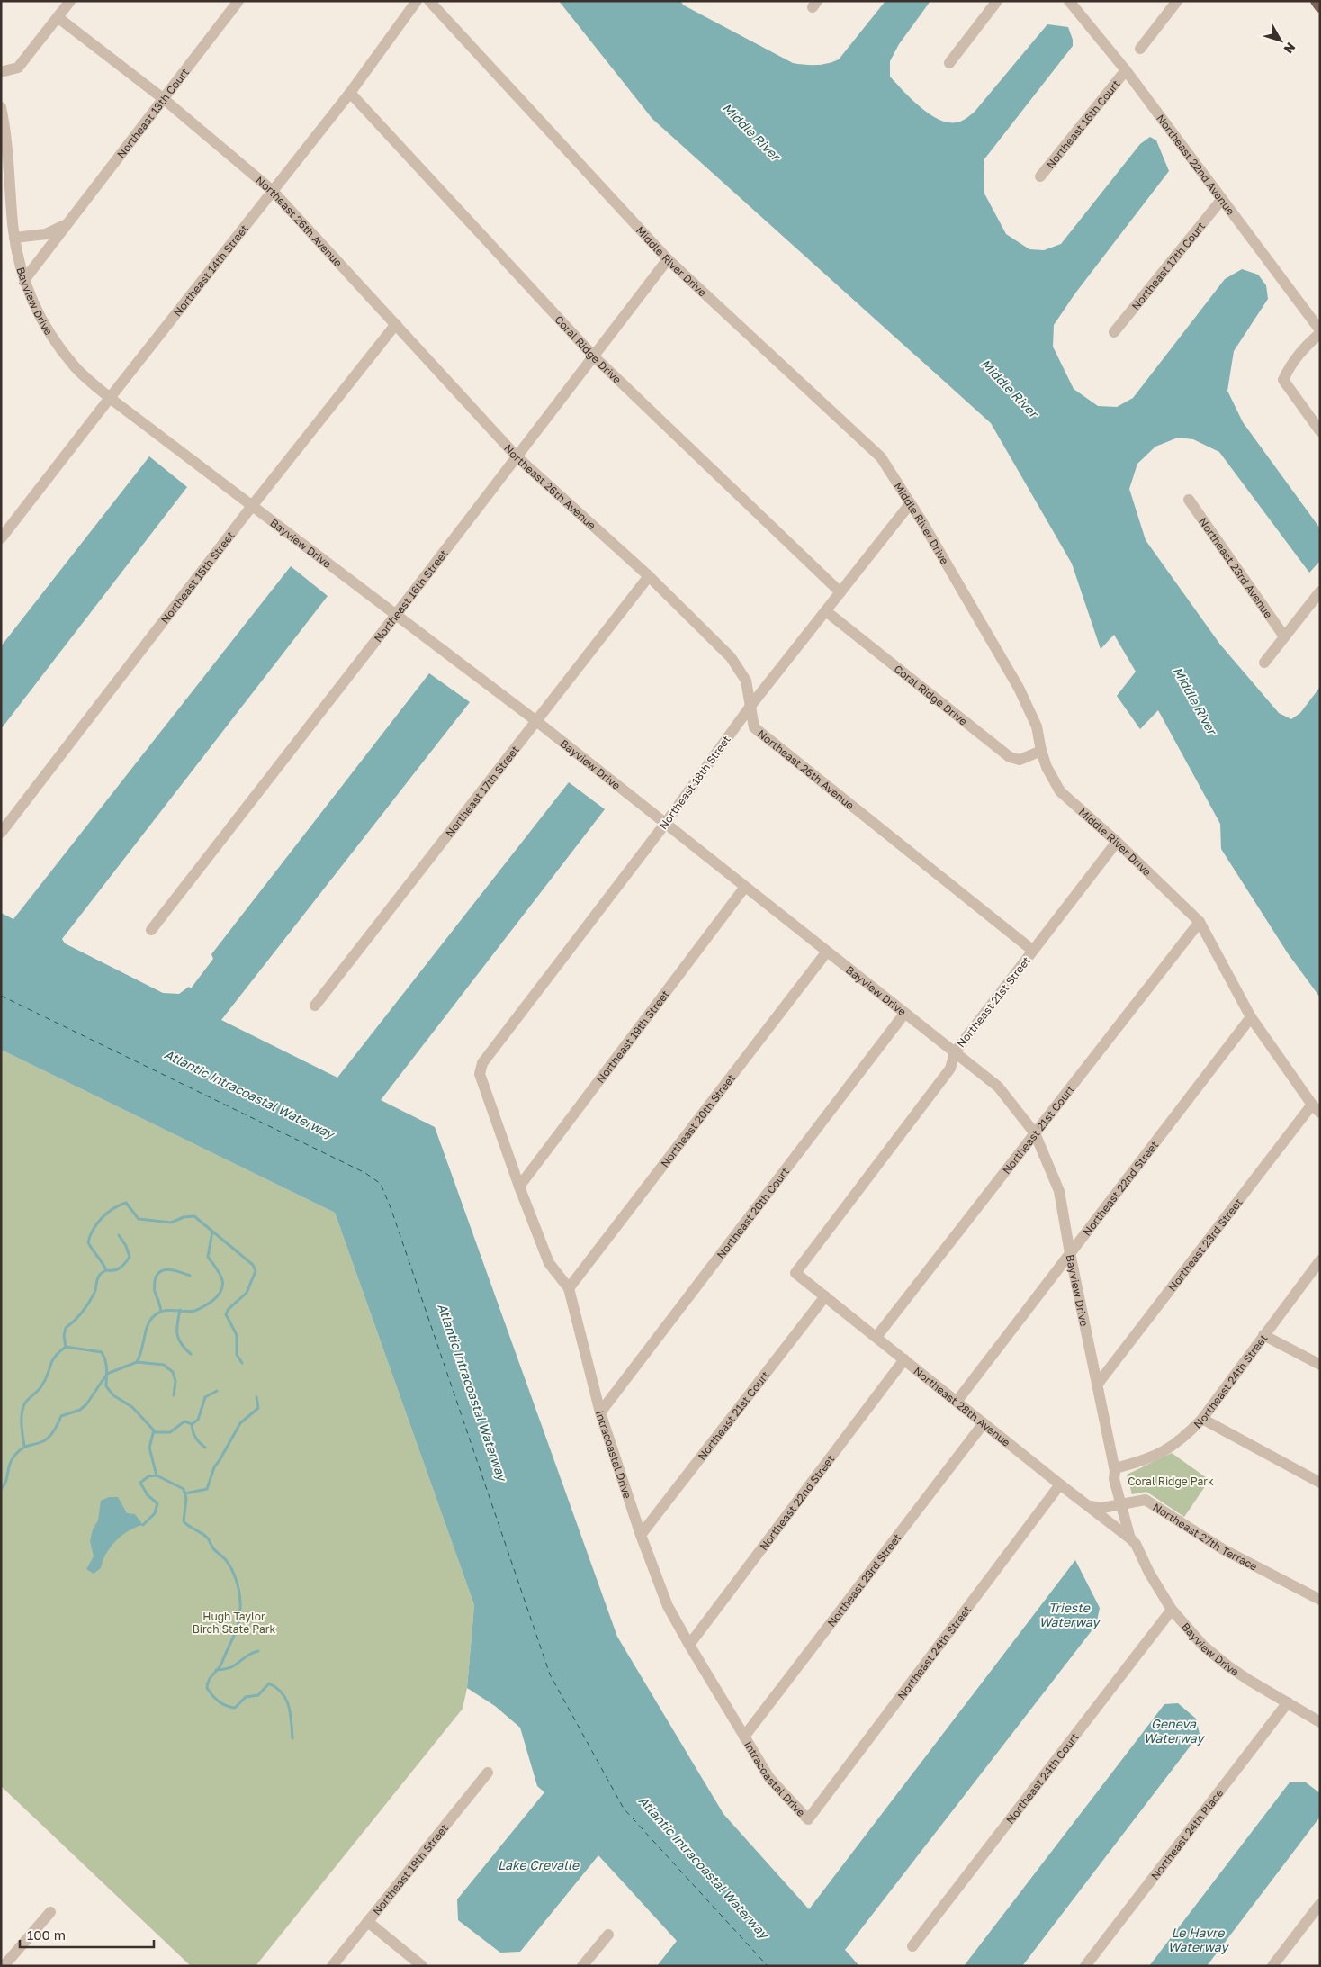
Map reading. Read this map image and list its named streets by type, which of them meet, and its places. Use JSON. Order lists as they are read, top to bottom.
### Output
{
  "streets": {
    "street": [
      "Northeast 13th Court",
      "Northeast 16th Court",
      "Northeast 22nd Avenue",
      "Northeast 26th Avenue",
      "Middle River Drive",
      "Northeast 17th Court",
      "Northeast 14th Street",
      "Bayview Drive",
      "Coral Ridge Drive",
      "Northeast 23rd Avenue",
      "Northeast 15th Street",
      "Northeast 16th Street",
      "Northeast 18th Street",
      "Northeast 17th Street",
      "Northeast 21st Street",
      "Northeast 19th Street",
      "Northeast 20th Street",
      "Northeast 21st Court",
      "Northeast 22nd Street",
      "Northeast 20th Court",
      "Northeast 23rd Street",
      "Northeast 24th Street",
      "Northeast 28th Avenue",
      "Intracoastal Drive",
      "Northeast 27th Terrace",
      "Northeast 24th Court",
      "Northeast 24th Place"
    ]
  },
  "crossings": [
    ["Northeast 13th Court", "Northeast 26th Avenue"],
    ["Northeast 13th Court", "Bayview Drive"],
    ["Northeast 16th Court", "Northeast 22nd Avenue"],
    ["Northeast 22nd Avenue", "Northeast 17th Court"],
    ["Northeast 26th Avenue", "Northeast 14th Street"],
    ["Northeast 26th Avenue", "Northeast 15th Street"],
    ["Northeast 26th Avenue", "Northeast 16th Street"],
    ["Northeast 26th Avenue", "Northeast 18th Street"],
    ["Northeast 26th Avenue", "Northeast 17th Street"],
    ["Northeast 26th Avenue", "Northeast 21st Street"],
    ["Middle River Drive", "Coral Ridge Drive"],
    ["Middle River Drive", "Northeast 16th Street"],
    ["Middle River Drive", "Northeast 18th Street"],
    ["Middle River Drive", "Northeast 21st Street"],
    ["Middle River Drive", "Northeast 21st Court"],
    ["Middle River Drive", "Northeast 22nd Street"],
    ["Middle River Drive", "Northeast 23rd Street"],
    ["Northeast 14th Street", "Bayview Drive"],
    ["Northeast 14th Street", "Coral Ridge Drive"],
    ["Bayview Drive", "Northeast 15th Street"],
    ["Bayview Drive", "Northeast 16th Street"],
    ["Bayview Drive", "Northeast 18th Street"],
    ["Bayview Drive", "Northeast 17th Street"],
    ["Bayview Drive", "Northeast 21st Street"],
    ["Bayview Drive", "Northeast 19th Street"],
    ["Bayview Drive", "Northeast 20th Street"],
    ["Bayview Drive", "Northeast 21st Court"],
    ["Bayview Drive", "Northeast 22nd Street"],
    ["Bayview Drive", "Northeast 20th Court"],
    ["Bayview Drive", "Northeast 23rd Street"],
    ["Bayview Drive", "Northeast 24th Street"],
    ["Bayview Drive", "Northeast 28th Avenue"],
    ["Bayview Drive", "Northeast 27th Terrace"],
    ["Bayview Drive", "Northeast 24th Court"],
    ["Bayview Drive", "Northeast 24th Place"],
    ["Coral Ridge Drive", "Northeast 16th Street"],
    ["Coral Ridge Drive", "Northeast 18th Street"],
    ["Northeast 18th Street", "Intracoastal Drive"],
    ["Northeast 21st Street", "Northeast 28th Avenue"],
    ["Northeast 19th Street", "Intracoastal Drive"],
    ["Northeast 20th Street", "Intracoastal Drive"],
    ["Northeast 21st Court", "Northeast 28th Avenue"],
    ["Northeast 21st Court", "Intracoastal Drive"],
    ["Northeast 22nd Street", "Northeast 28th Avenue"],
    ["Northeast 22nd Street", "Intracoastal Drive"],
    ["Northeast 20th Court", "Intracoastal Drive"],
    ["Northeast 23rd Street", "Northeast 28th Avenue"],
    ["Northeast 23rd Street", "Intracoastal Drive"],
    ["Northeast 24th Street", "Northeast 28th Avenue"],
    ["Northeast 24th Street", "Intracoastal Drive"],
    ["Northeast 28th Avenue", "Northeast 27th Terrace"]
  ],
  "water": [
    "Middle River",
    "Atlantic Intracoastal Waterway",
    "Trieste Waterway",
    "Geneva Waterway",
    "Lake Crevalle",
    "Le Havre Waterway"
  ],
  "parks": ["Coral Ridge Park", "Hugh Taylor Birch State Park"],
  "scale_bar": "100 m",
  "north": "bottom right"
}
